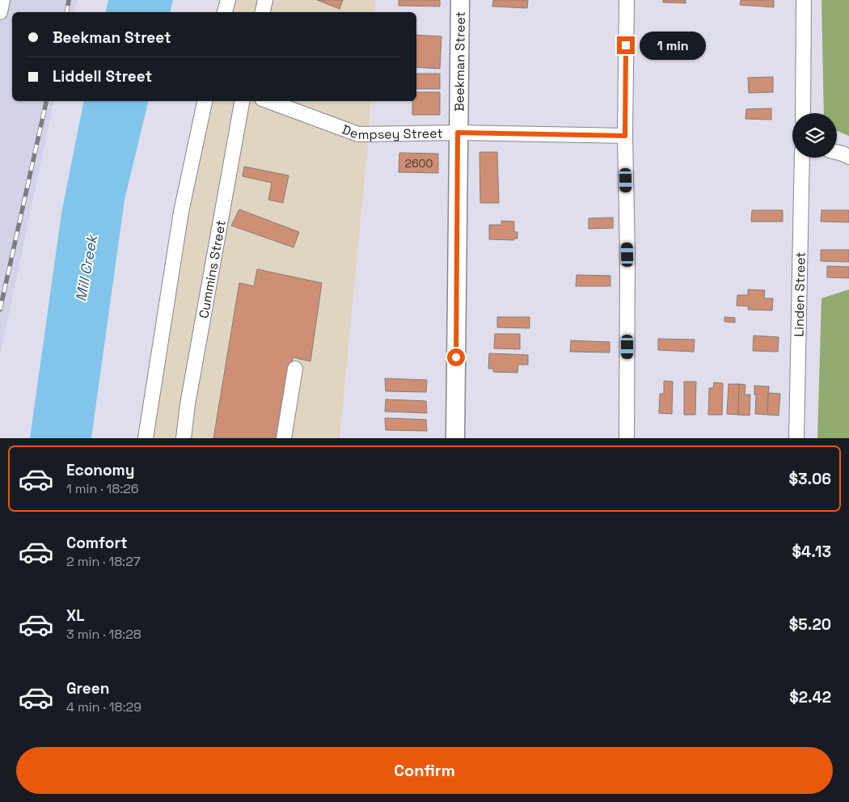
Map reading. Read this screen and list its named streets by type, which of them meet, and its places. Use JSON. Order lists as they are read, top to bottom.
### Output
{
  "streets": {
    "main road": ["Beekman Street"],
    "street": ["Dempsey Street", "Cummins Street", "Linden Street"]
  },
  "crossings": [
    ["Beekman Street", "Dempsey Street"]
  ],
  "water": ["Mill Creek"],
  "house_numbers": ["2600"],
  "page": {
    "banner": ["Beekman Street", "Liddell Street"],
    "bubble": "1 min",
    "list": [
      {
        "name": "Economy",
        "note": "1 min · 18:26",
        "value": "$3.06"
      },
      {
        "name": "Comfort",
        "note": "2 min · 18:27",
        "value": "$4.13"
      },
      {
        "name": "XL",
        "note": "3 min · 18:28",
        "value": "$5.20"
      },
      {
        "name": "Green",
        "note": "4 min · 18:29",
        "value": "$2.42"
      }
    ],
    "buttons": "Confirm"
  }
}
